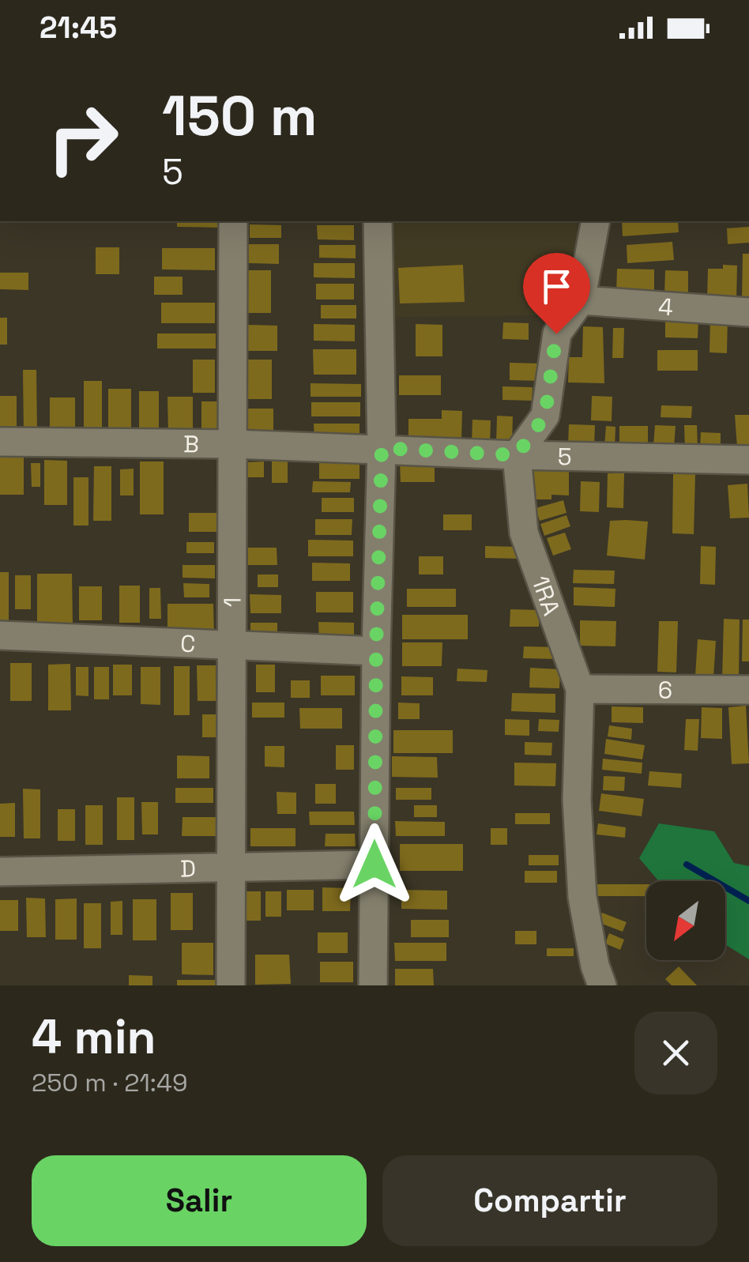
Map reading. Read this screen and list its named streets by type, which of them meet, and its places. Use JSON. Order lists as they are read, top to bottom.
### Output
{
  "streets": {
    "street": [
      "4",
      "B",
      "5",
      "1RA",
      "1",
      "C",
      "6",
      "D"
    ]
  },
  "crossings": [
    ["B", "5"],
    ["B", "1"],
    ["5", "1RA"],
    ["1RA", "6"],
    ["1", "C"],
    ["1", "D"]
  ],
  "north": "bottom left",
  "page": {
    "status": "21:45",
    "turn": ["150 m", "5"],
    "heading": ["4 min", "250 m · 21:49"],
    "buttons": ["Salir", "Compartir"]
  }
}
